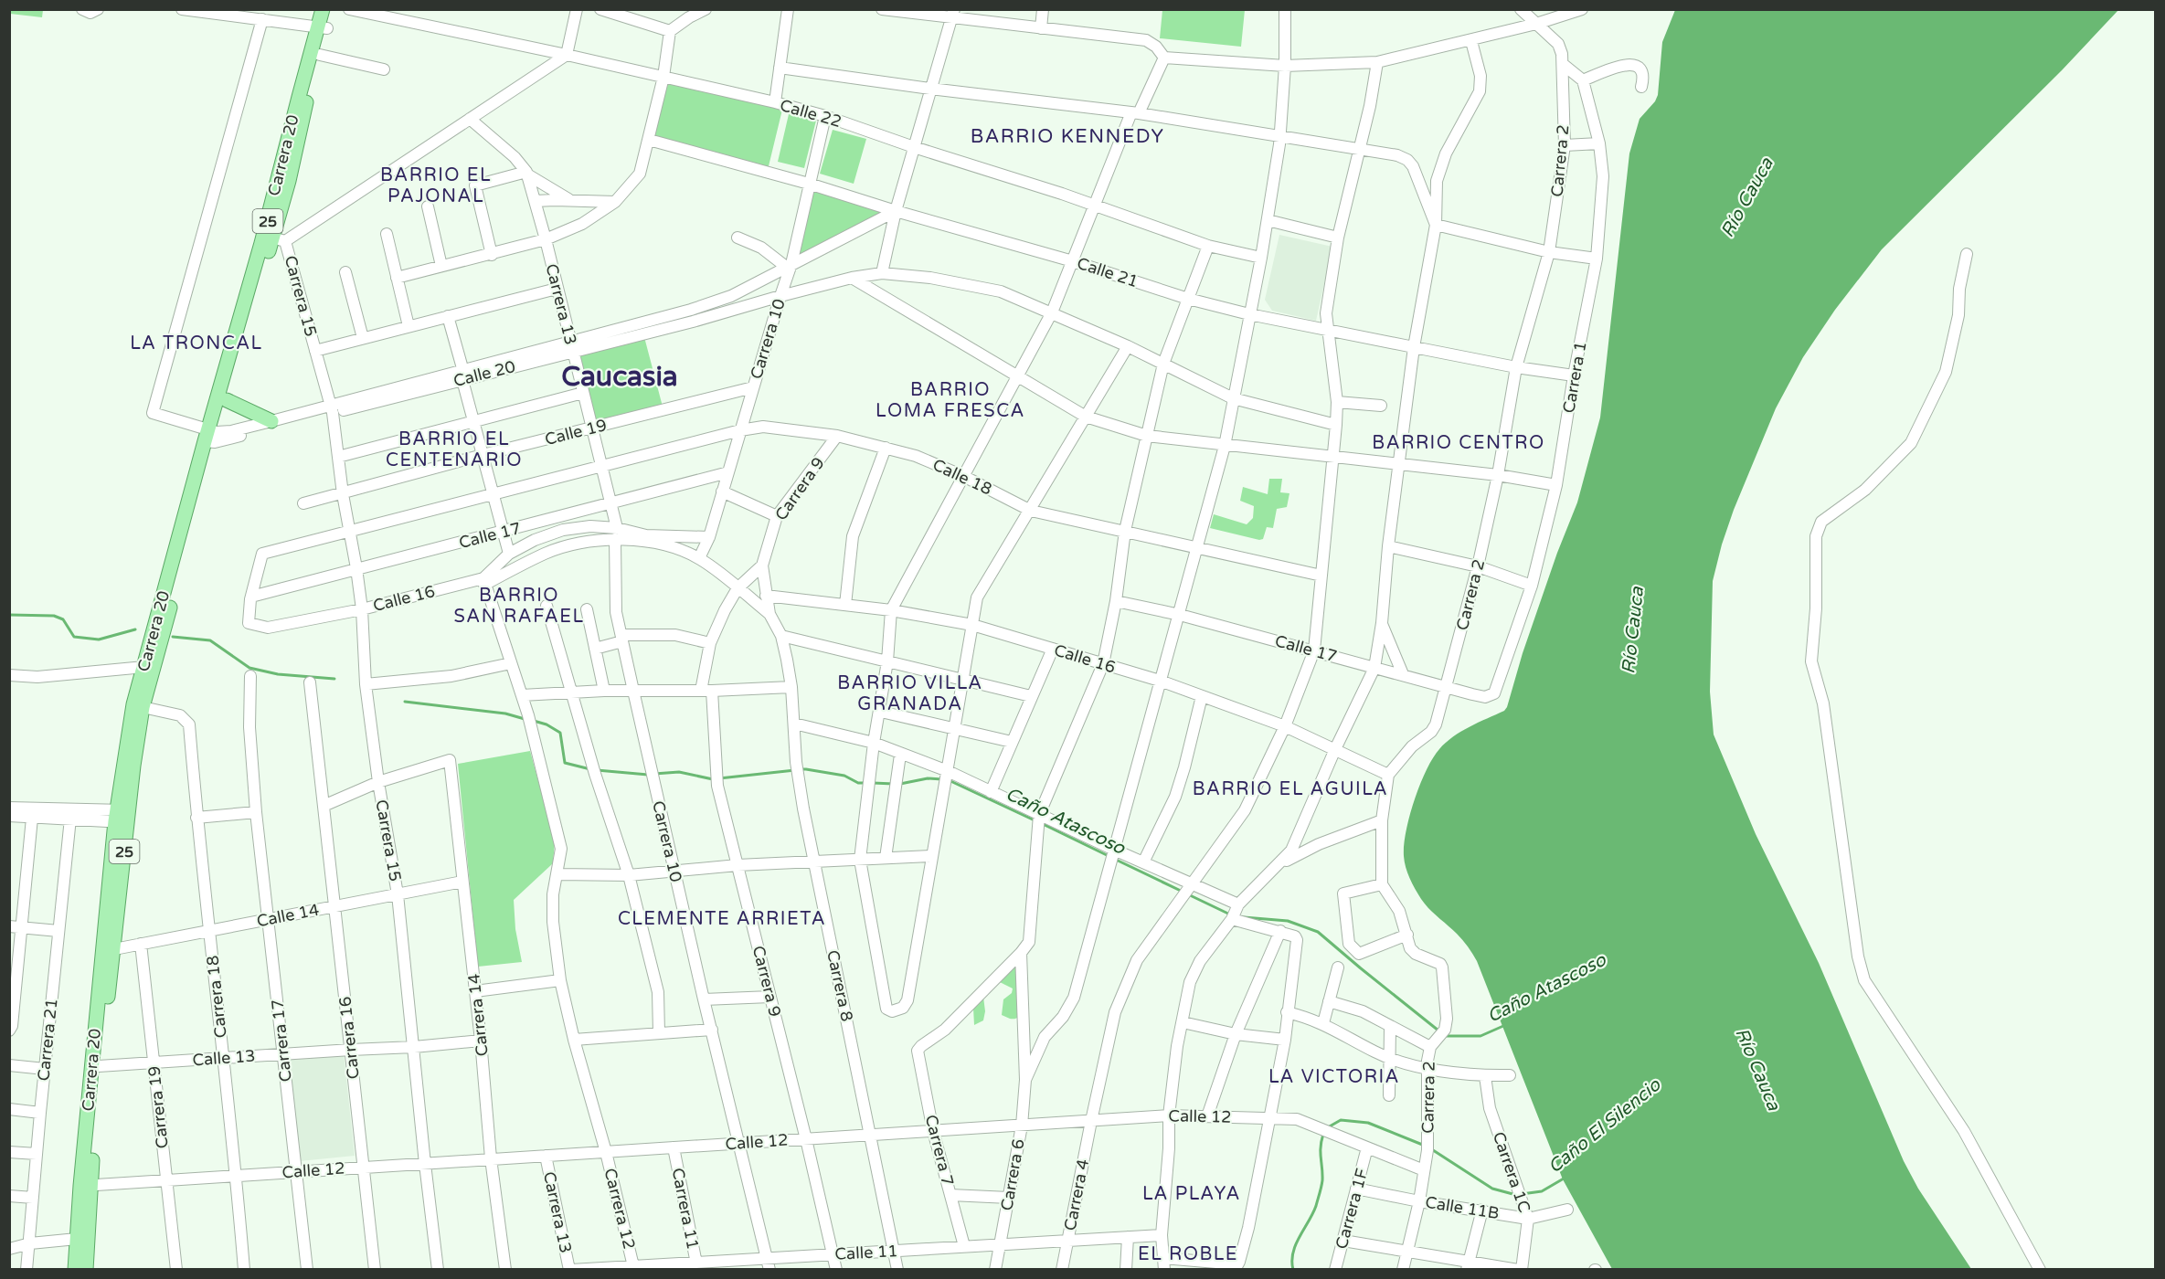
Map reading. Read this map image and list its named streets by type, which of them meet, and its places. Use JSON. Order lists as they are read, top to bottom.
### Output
{
  "streets": {
    "main road": ["Carrera 20", "25"],
    "street": [
      "Calle 22",
      "Carrera 2",
      "Calle 21",
      "Carrera 15",
      "Carrera 13",
      "Carrera 10",
      "Calle 20",
      "Carrera 1",
      "Calle 19",
      "Calle 18",
      "Carrera 9",
      "Calle 17",
      "Calle 16",
      "Calle 14",
      "Carrera 8",
      "Carrera 18",
      "Carrera 14",
      "Carrera 16",
      "Carrera 21",
      "Carrera 17",
      "Calle 13",
      "Carrera 19",
      "Calle 12",
      "Carrera 7",
      "Carrera 1C",
      "Carrera 6",
      "Carrera 4",
      "Calle 11B",
      "Carrera 12",
      "Carrera 11",
      "Carrera 1F",
      "Calle 11"
    ]
  },
  "crossings": [
    ["Calle 22", "Carrera 10"],
    ["Carrera 20", "Carrera 15"],
    ["Carrera 20", "Calle 20"],
    ["Carrera 20", "Calle 14"],
    ["Carrera 20", "Carrera 18"],
    ["Carrera 20", "Calle 13"],
    ["Carrera 20", "Calle 12"],
    ["Carrera 2", "Calle 21"],
    ["Carrera 2", "Calle 17"],
    ["Carrera 2", "Calle 16"],
    ["Carrera 2", "Calle 12"],
    ["Carrera 2", "Calle 11B"],
    ["Calle 21", "Carrera 10"],
    ["Calle 21", "Calle 20"],
    ["Calle 21", "Carrera 1"],
    ["Calle 21", "Carrera 4"],
    ["Carrera 15", "Calle 20"],
    ["Carrera 15", "Calle 19"],
    ["Carrera 15", "Calle 18"],
    ["Carrera 15", "Calle 17"],
    ["Carrera 15", "Calle 16"],
    ["Carrera 15", "Calle 14"],
    ["Carrera 15", "Carrera 14"],
    ["Carrera 15", "Calle 13"],
    ["Carrera 15", "Calle 12"],
    ["Carrera 13", "Carrera 10"],
    ["Carrera 13", "Calle 20"],
    ["Carrera 13", "Calle 19"],
    ["Carrera 13", "Calle 18"],
    ["Carrera 13", "Calle 17"],
    ["Carrera 13", "Calle 16"],
    ["Carrera 13", "Calle 12"],
    ["Carrera 13", "Calle 11"],
    ["Carrera 10", "Calle 20"],
    ["Carrera 10", "Calle 19"],
    ["Carrera 10", "Calle 18"],
    ["Carrera 10", "Calle 17"],
    ["Carrera 10", "Calle 16"],
    ["Carrera 10", "Calle 12"],
    ["Carrera 10", "Calle 11"],
    ["Calle 20", "Carrera 4"],
    ["Carrera 1", "Calle 17"],
    ["Calle 18", "Carrera 9"],
    ["Calle 18", "Calle 17"],
    ["Calle 18", "Calle 16"],
    ["Calle 18", "Carrera 4"],
    ["Carrera 9", "Calle 16"],
    ["Carrera 9", "Calle 12"],
    ["Carrera 9", "Calle 11"],
    ["Calle 17", "Calle 16"],
    ["Calle 17", "Carrera 4"],
    ["Calle 16", "Carrera 8"],
    ["Calle 16", "Carrera 4"],
    ["Calle 16", "Carrera 12"],
    ["Calle 14", "Carrera 18"],
    ["Calle 14", "Carrera 14"],
    ["Calle 14", "Carrera 16"],
    ["Calle 14", "Carrera 17"],
    ["Calle 14", "Carrera 19"],
    ["Carrera 8", "Calle 12"],
    ["Carrera 8", "Calle 11"],
    ["Carrera 18", "Calle 13"],
    ["Carrera 18", "Calle 12"],
    ["Carrera 14", "Calle 13"],
    ["Carrera 14", "Calle 12"],
    ["Carrera 16", "Calle 13"],
    ["Carrera 16", "Calle 12"],
    ["Carrera 17", "Calle 13"],
    ["Carrera 17", "Calle 12"],
    ["Calle 13", "Carrera 19"],
    ["Carrera 19", "Calle 12"],
    ["Calle 12", "Carrera 7"],
    ["Calle 12", "Carrera 6"],
    ["Calle 12", "Carrera 4"],
    ["Calle 12", "Carrera 12"],
    ["Calle 12", "Carrera 11"],
    ["Calle 12", "Carrera 1F"],
    ["Carrera 7", "Calle 11"],
    ["Carrera 1C", "Calle 11B"],
    ["Carrera 6", "Calle 11"],
    ["Carrera 4", "Calle 11"],
    ["Calle 11B", "Carrera 1F"],
    ["Carrera 12", "Calle 11"],
    ["Carrera 11", "Calle 11"]
  ],
  "districts": [
    "BARRIO KENNEDY",
    "BARRIO EL PAJONAL",
    "LA TRONCAL",
    "Caucasia",
    "BARRIO LOMA FRESCA",
    "BARRIO EL CENTENARIO",
    "BARRIO CENTRO",
    "BARRIO SAN RAFAEL",
    "BARRIO VILLA GRANADA",
    "BARRIO EL AGUILA",
    "CLEMENTE ARRIETA",
    "LA VICTORIA",
    "LA PLAYA",
    "EL ROBLE"
  ],
  "water": ["Río Cauca", "Caño Atascoso", "Caño El Silencio"]
}
